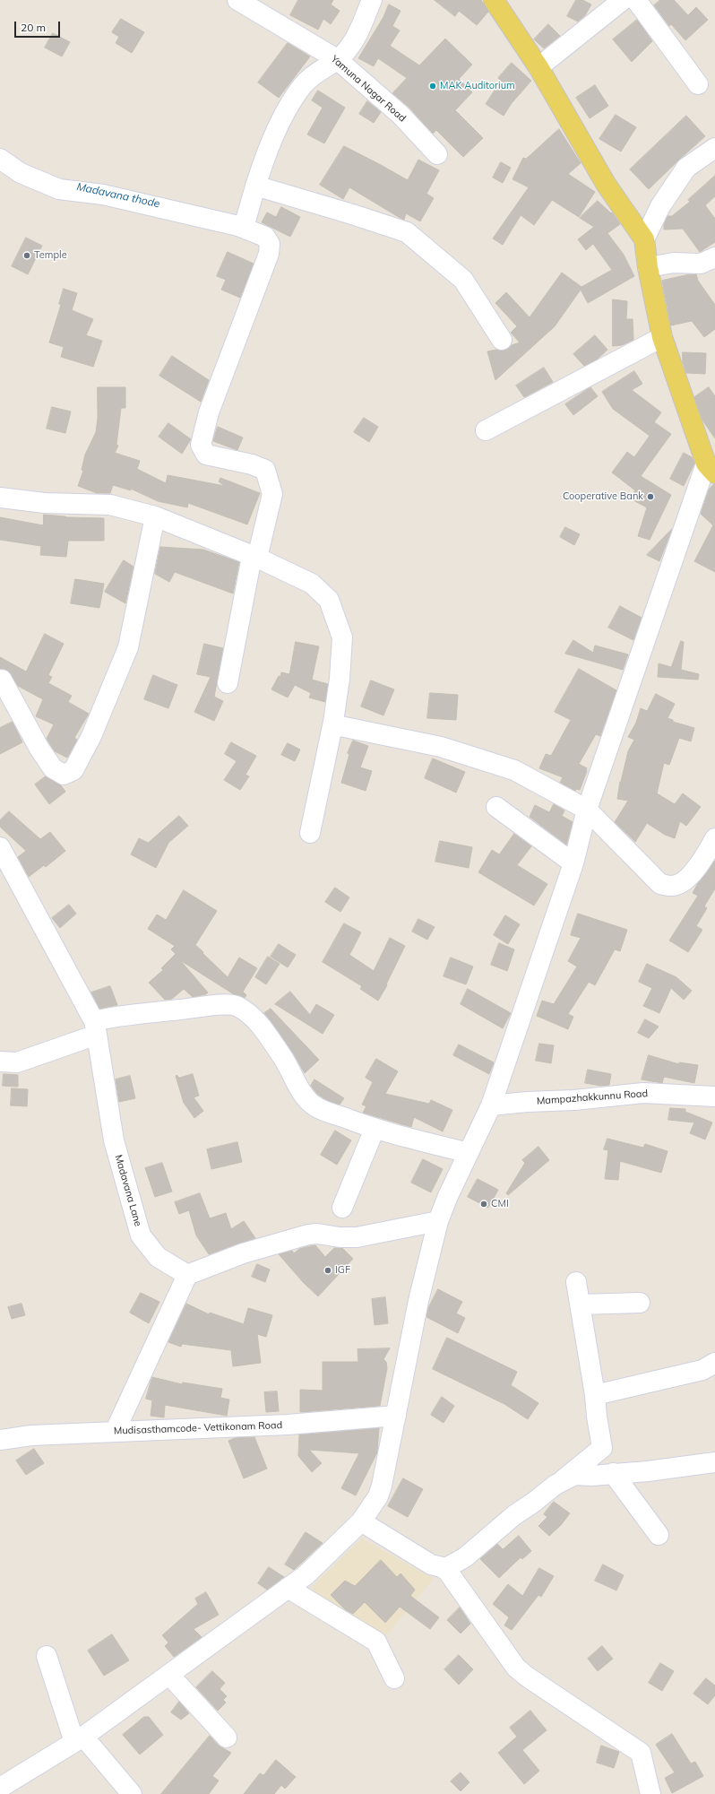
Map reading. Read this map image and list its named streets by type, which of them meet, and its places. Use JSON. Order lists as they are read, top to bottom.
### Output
{
  "streets": {
    "street": [
      "Yamuna Nagar Road",
      "Mampazhakkunnu Road",
      "Madavana Lane",
      "Mudisasthamcode- Vettikonam Road"
    ]
  },
  "water": ["Madavana thode"],
  "places": [
    "MAK Auditorium",
    "Temple",
    "Cooperative Bank",
    "CMI",
    "IGF"
  ],
  "scale_bar": "20 m"
}
